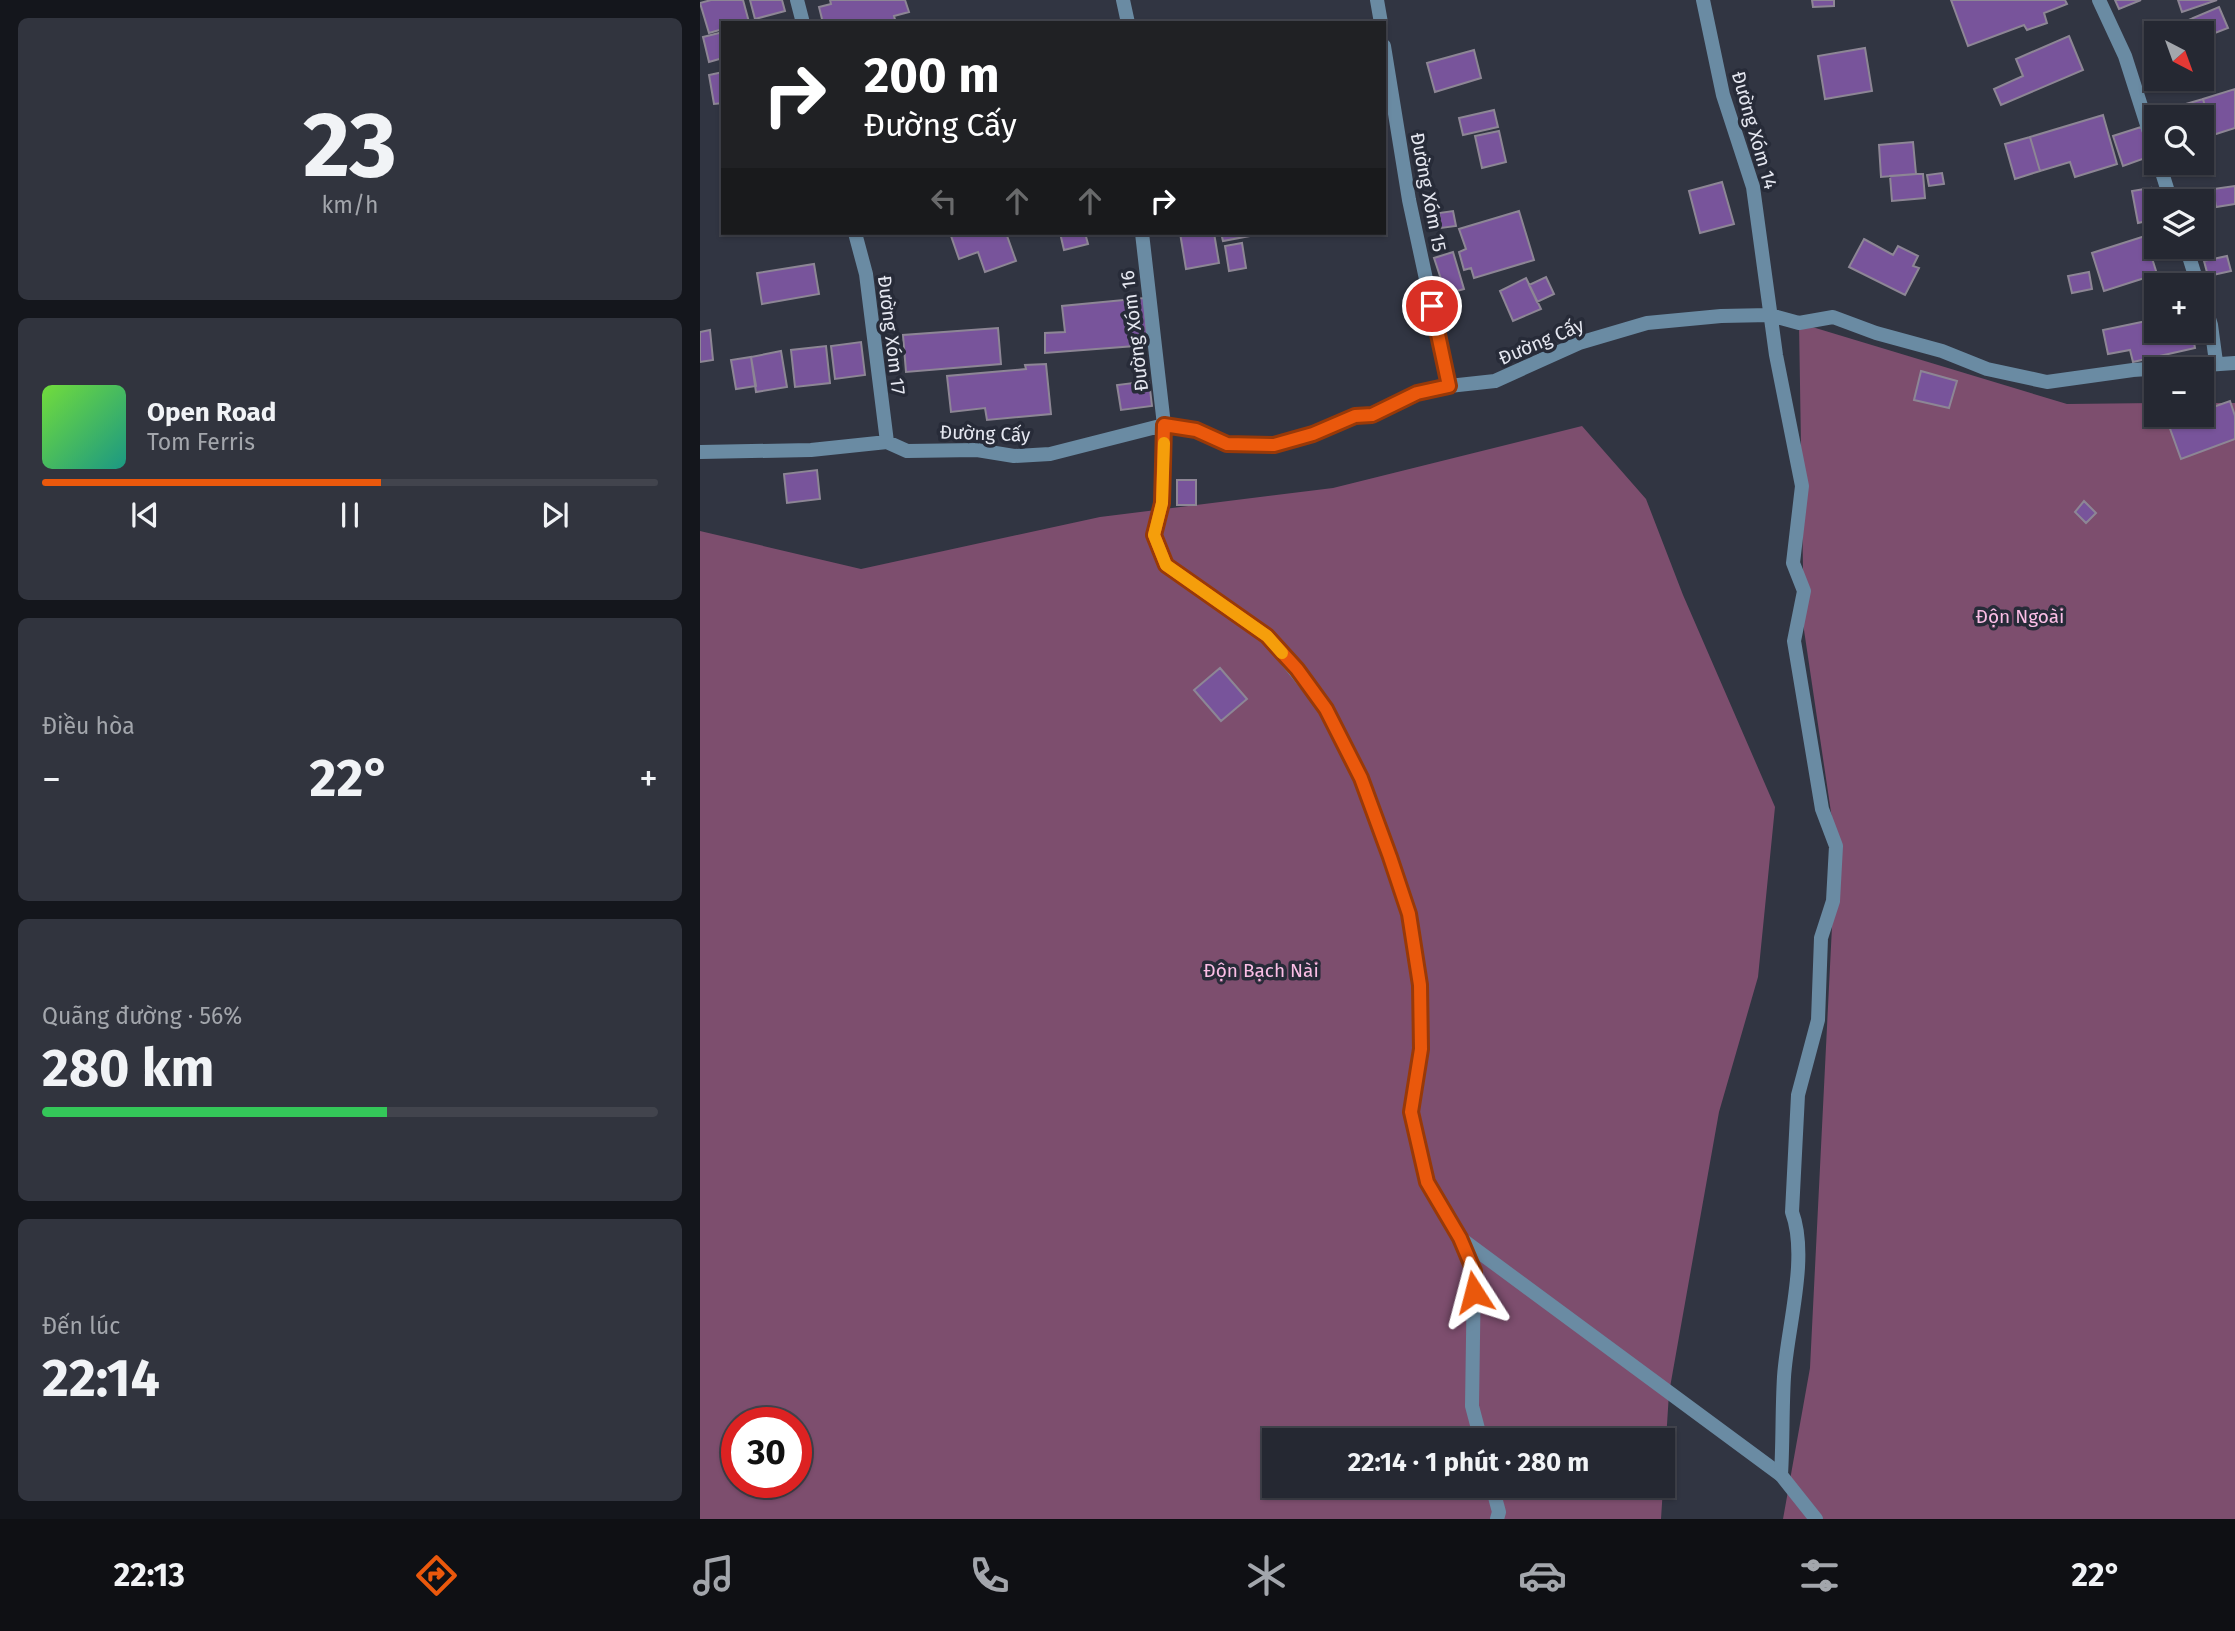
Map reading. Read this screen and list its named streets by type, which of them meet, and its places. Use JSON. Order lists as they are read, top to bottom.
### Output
{
  "streets": {
    "street": [
      "Đường Xóm 14",
      "Đường Xóm 15",
      "Đường Xóm 16",
      "Đường Xóm 17",
      "Đường Cấy"
    ]
  },
  "crossings": [
    ["Đường Xóm 14", "Đường Cấy"],
    ["Đường Xóm 15", "Đường Cấy"],
    ["Đường Xóm 16", "Đường Cấy"],
    ["Đường Xóm 17", "Đường Cấy"]
  ],
  "parks": ["Độn Ngoài", "Độn Bạch Nài"],
  "north": "bottom right",
  "page": {
    "tile": [
      ["23", "km/h"],
      "Điều hòa",
      ["Quãng đường · 56%", "280 km"],
      ["Đến lúc", "22:14"]
    ],
    "map_buttons": ["+", "−"],
    "turn": ["200 m", "Đường Cấy"],
    "song": ["Open Road", "Tom Ferris"],
    "heat": ["−", "22°", "+"],
    "limit": "30",
    "trip": "22:14 · 1 phút · 280 m",
    "tabs": ["22:13", "22°"]
  }
}
